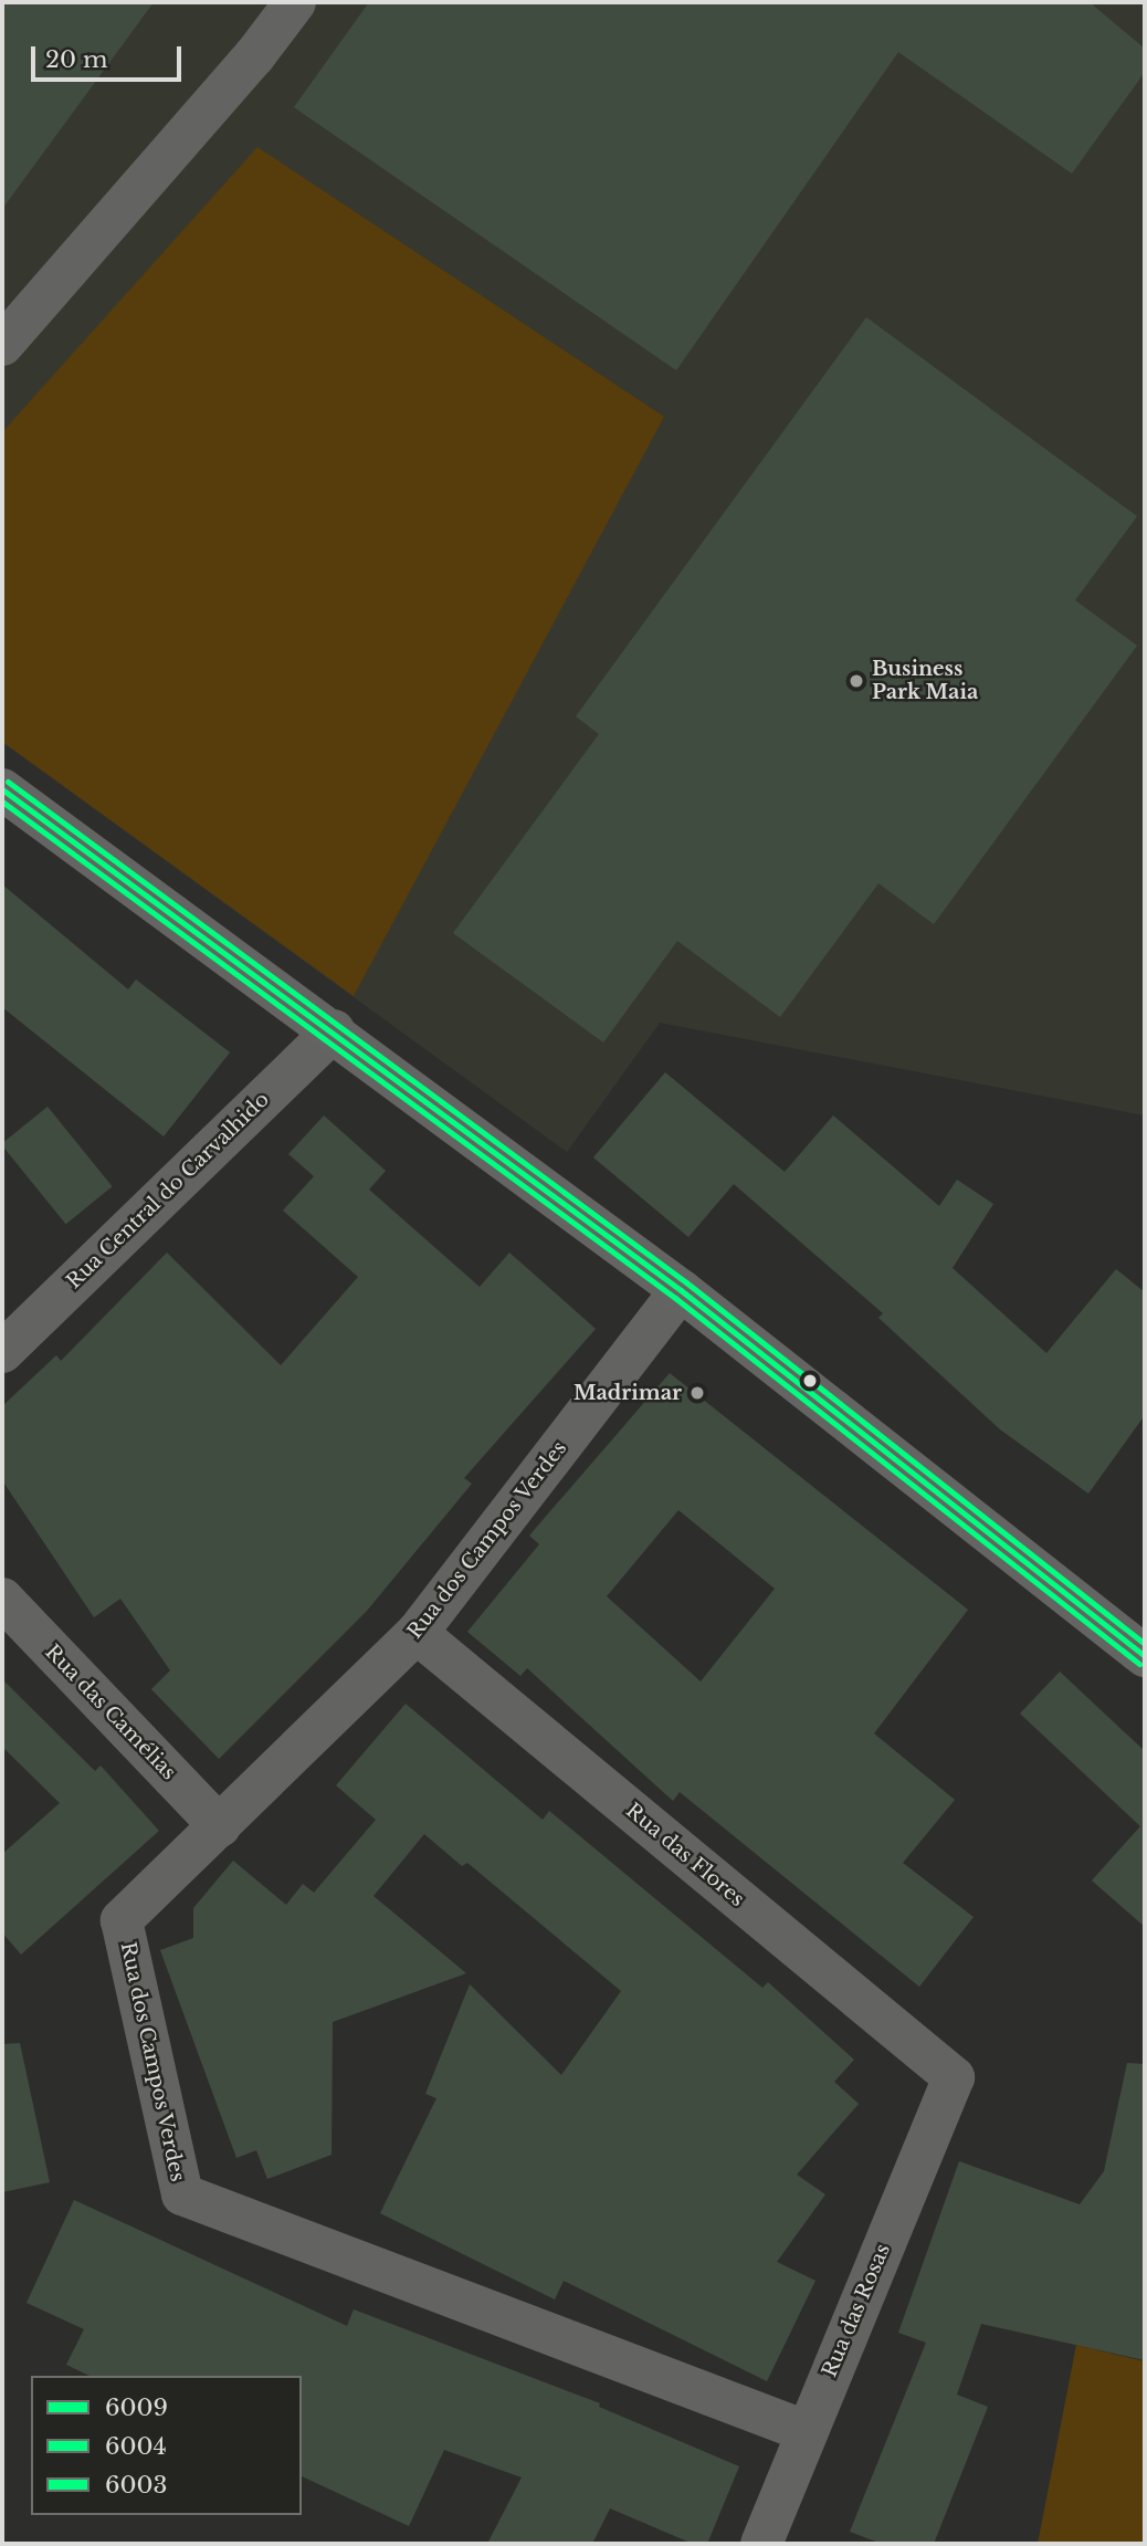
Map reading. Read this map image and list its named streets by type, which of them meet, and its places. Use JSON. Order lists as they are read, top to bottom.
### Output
{
  "streets": {
    "street": [
      "Rua Central do Carvalhido",
      "Rua dos Campos Verdes",
      "Rua das Camélias",
      "Rua das Flores",
      "Rua das Rosas"
    ]
  },
  "crossings": [
    ["Rua dos Campos Verdes", "Rua das Camélias"],
    ["Rua dos Campos Verdes", "Rua das Flores"],
    ["Rua dos Campos Verdes", "Rua das Rosas"],
    ["Rua das Flores", "Rua das Rosas"]
  ],
  "places": ["Business Park Maia", "Madrimar"],
  "lines": ["transit line 6003", "transit line 6009", "transit line 6004"],
  "legend": ["6009", "6004", "6003"],
  "scale_bar": "20 m"
}
